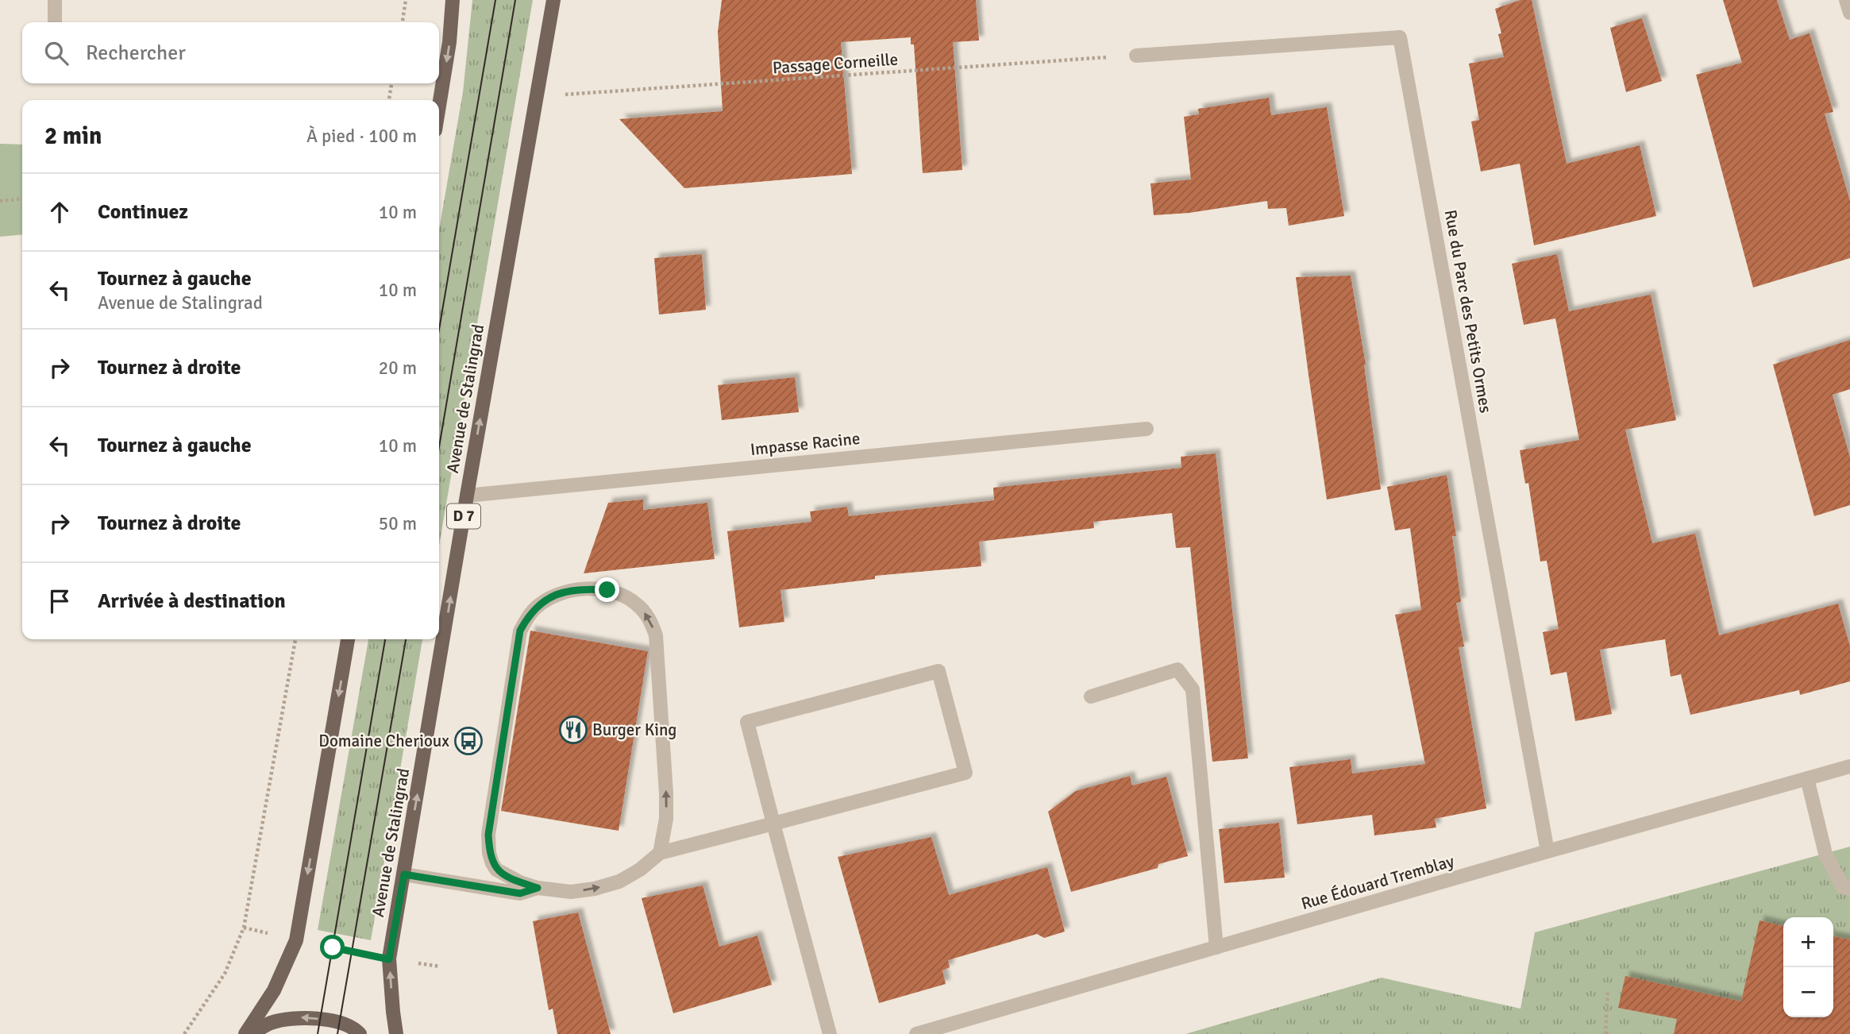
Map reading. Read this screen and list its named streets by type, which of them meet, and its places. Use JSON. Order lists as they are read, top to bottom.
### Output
{
  "streets": {
    "main road": ["Avenue de Stalingrad", "D 7"],
    "street": ["Rue du Parc des Petits Ormes", "Impasse Racine", "Rue Édouard Tremblay"],
    "path": ["Passage Corneille"]
  },
  "crossings": [
    ["Passage Corneille", "Rue du Parc des Petits Ormes"],
    ["Passage Corneille", "Avenue de Stalingrad"],
    ["Rue du Parc des Petits Ormes", "Rue Édouard Tremblay"],
    ["Avenue de Stalingrad", "Impasse Racine"]
  ],
  "places": {
    "restaurant": ["Burger King"],
    "bus stop": ["Domaine Cherioux"]
  },
  "page": {
    "search": "Rechercher",
    "heading": ["2 min", "À pied · 100 m"],
    "list": [
      ["Continuez", "10 m"],
      ["Tournez à gauche", "Avenue de Stalingrad", "10 m"],
      ["Tournez à droite", "20 m"],
      ["Tournez à gauche", "10 m"],
      ["Tournez à droite", "50 m"],
      "Arrivée à destination"
    ],
    "map_buttons": ["+", "−"]
  }
}
